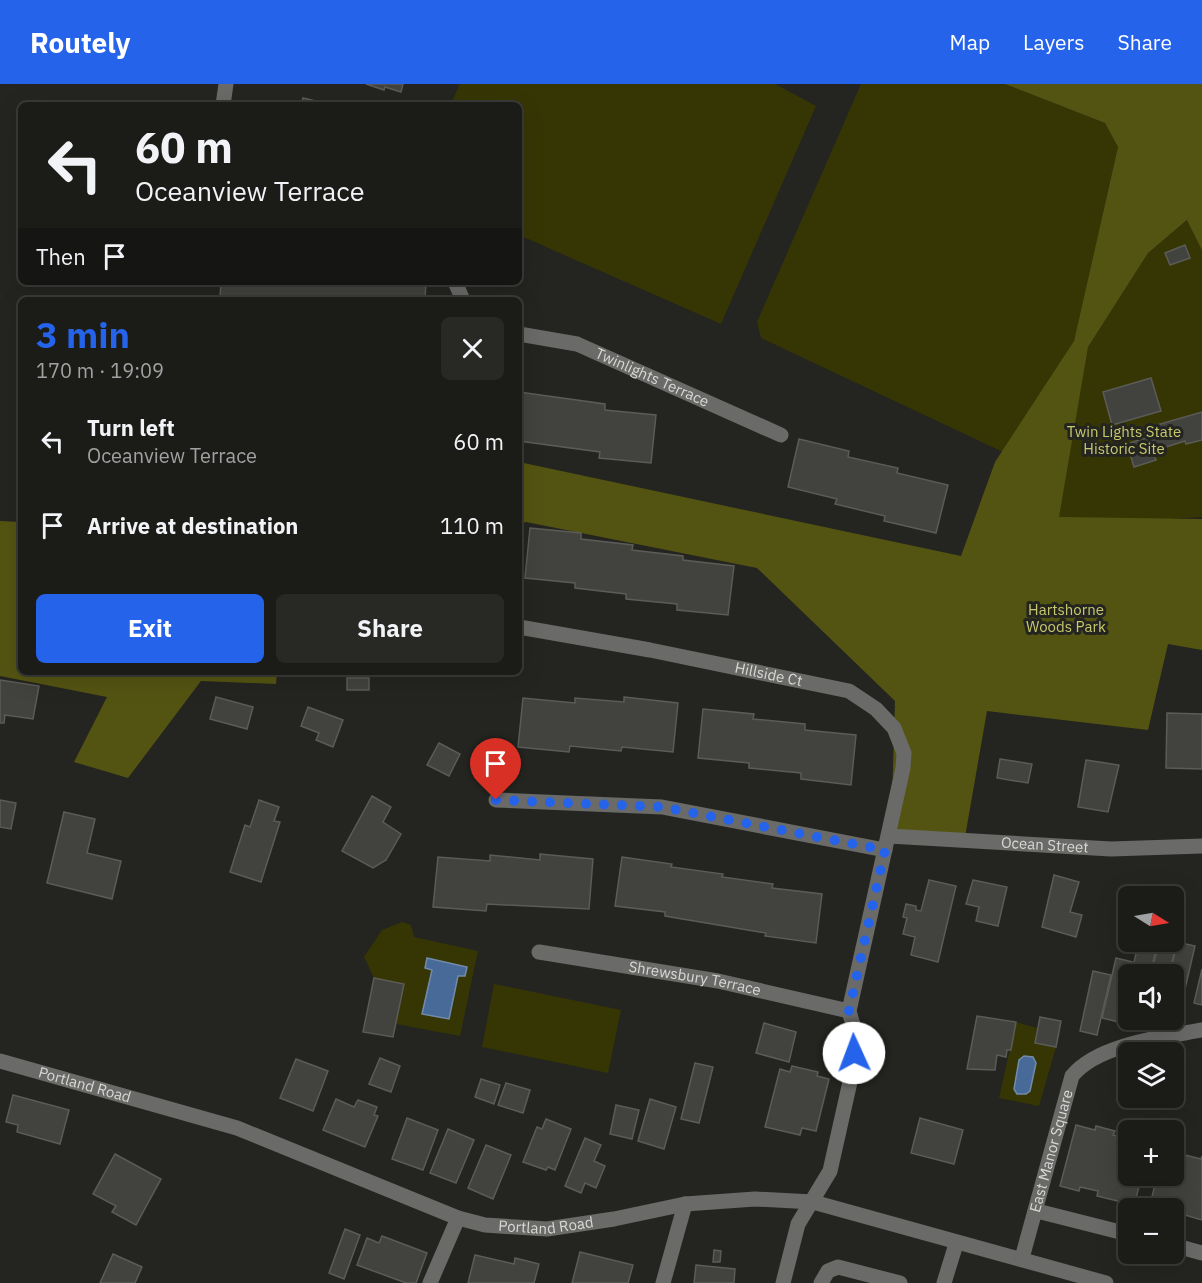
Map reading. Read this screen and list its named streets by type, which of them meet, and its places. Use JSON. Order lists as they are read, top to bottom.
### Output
{
  "streets": {
    "street": [
      "Twinlights Terrace",
      "Hillside Ct",
      "Ocean Street",
      "Shrewsbury Terrace",
      "Portland Road",
      "East Manor Square"
    ]
  },
  "crossings": [
    ["Hillside Ct", "Ocean Street"],
    ["Hillside Ct", "Shrewsbury Terrace"],
    ["Portland Road", "East Manor Square"]
  ],
  "parks": ["Twin Lights State Historic Site", "Hartshorne Woods Park"],
  "north": "right",
  "page": {
    "header": "Routely",
    "nav": ["Map", "Layers", "Share"],
    "turn": ["60 m", "Oceanview Terrace"],
    "then": "Then",
    "heading": ["3 min", "170 m · 19:09"],
    "list": [
      {
        "name": "Turn left",
        "note": "Oceanview Terrace",
        "value": "60 m"
      },
      {
        "name": "Arrive at destination",
        "value": "110 m"
      }
    ],
    "buttons": ["Exit", "Share"],
    "map_buttons": ["+", "−"]
  }
}
